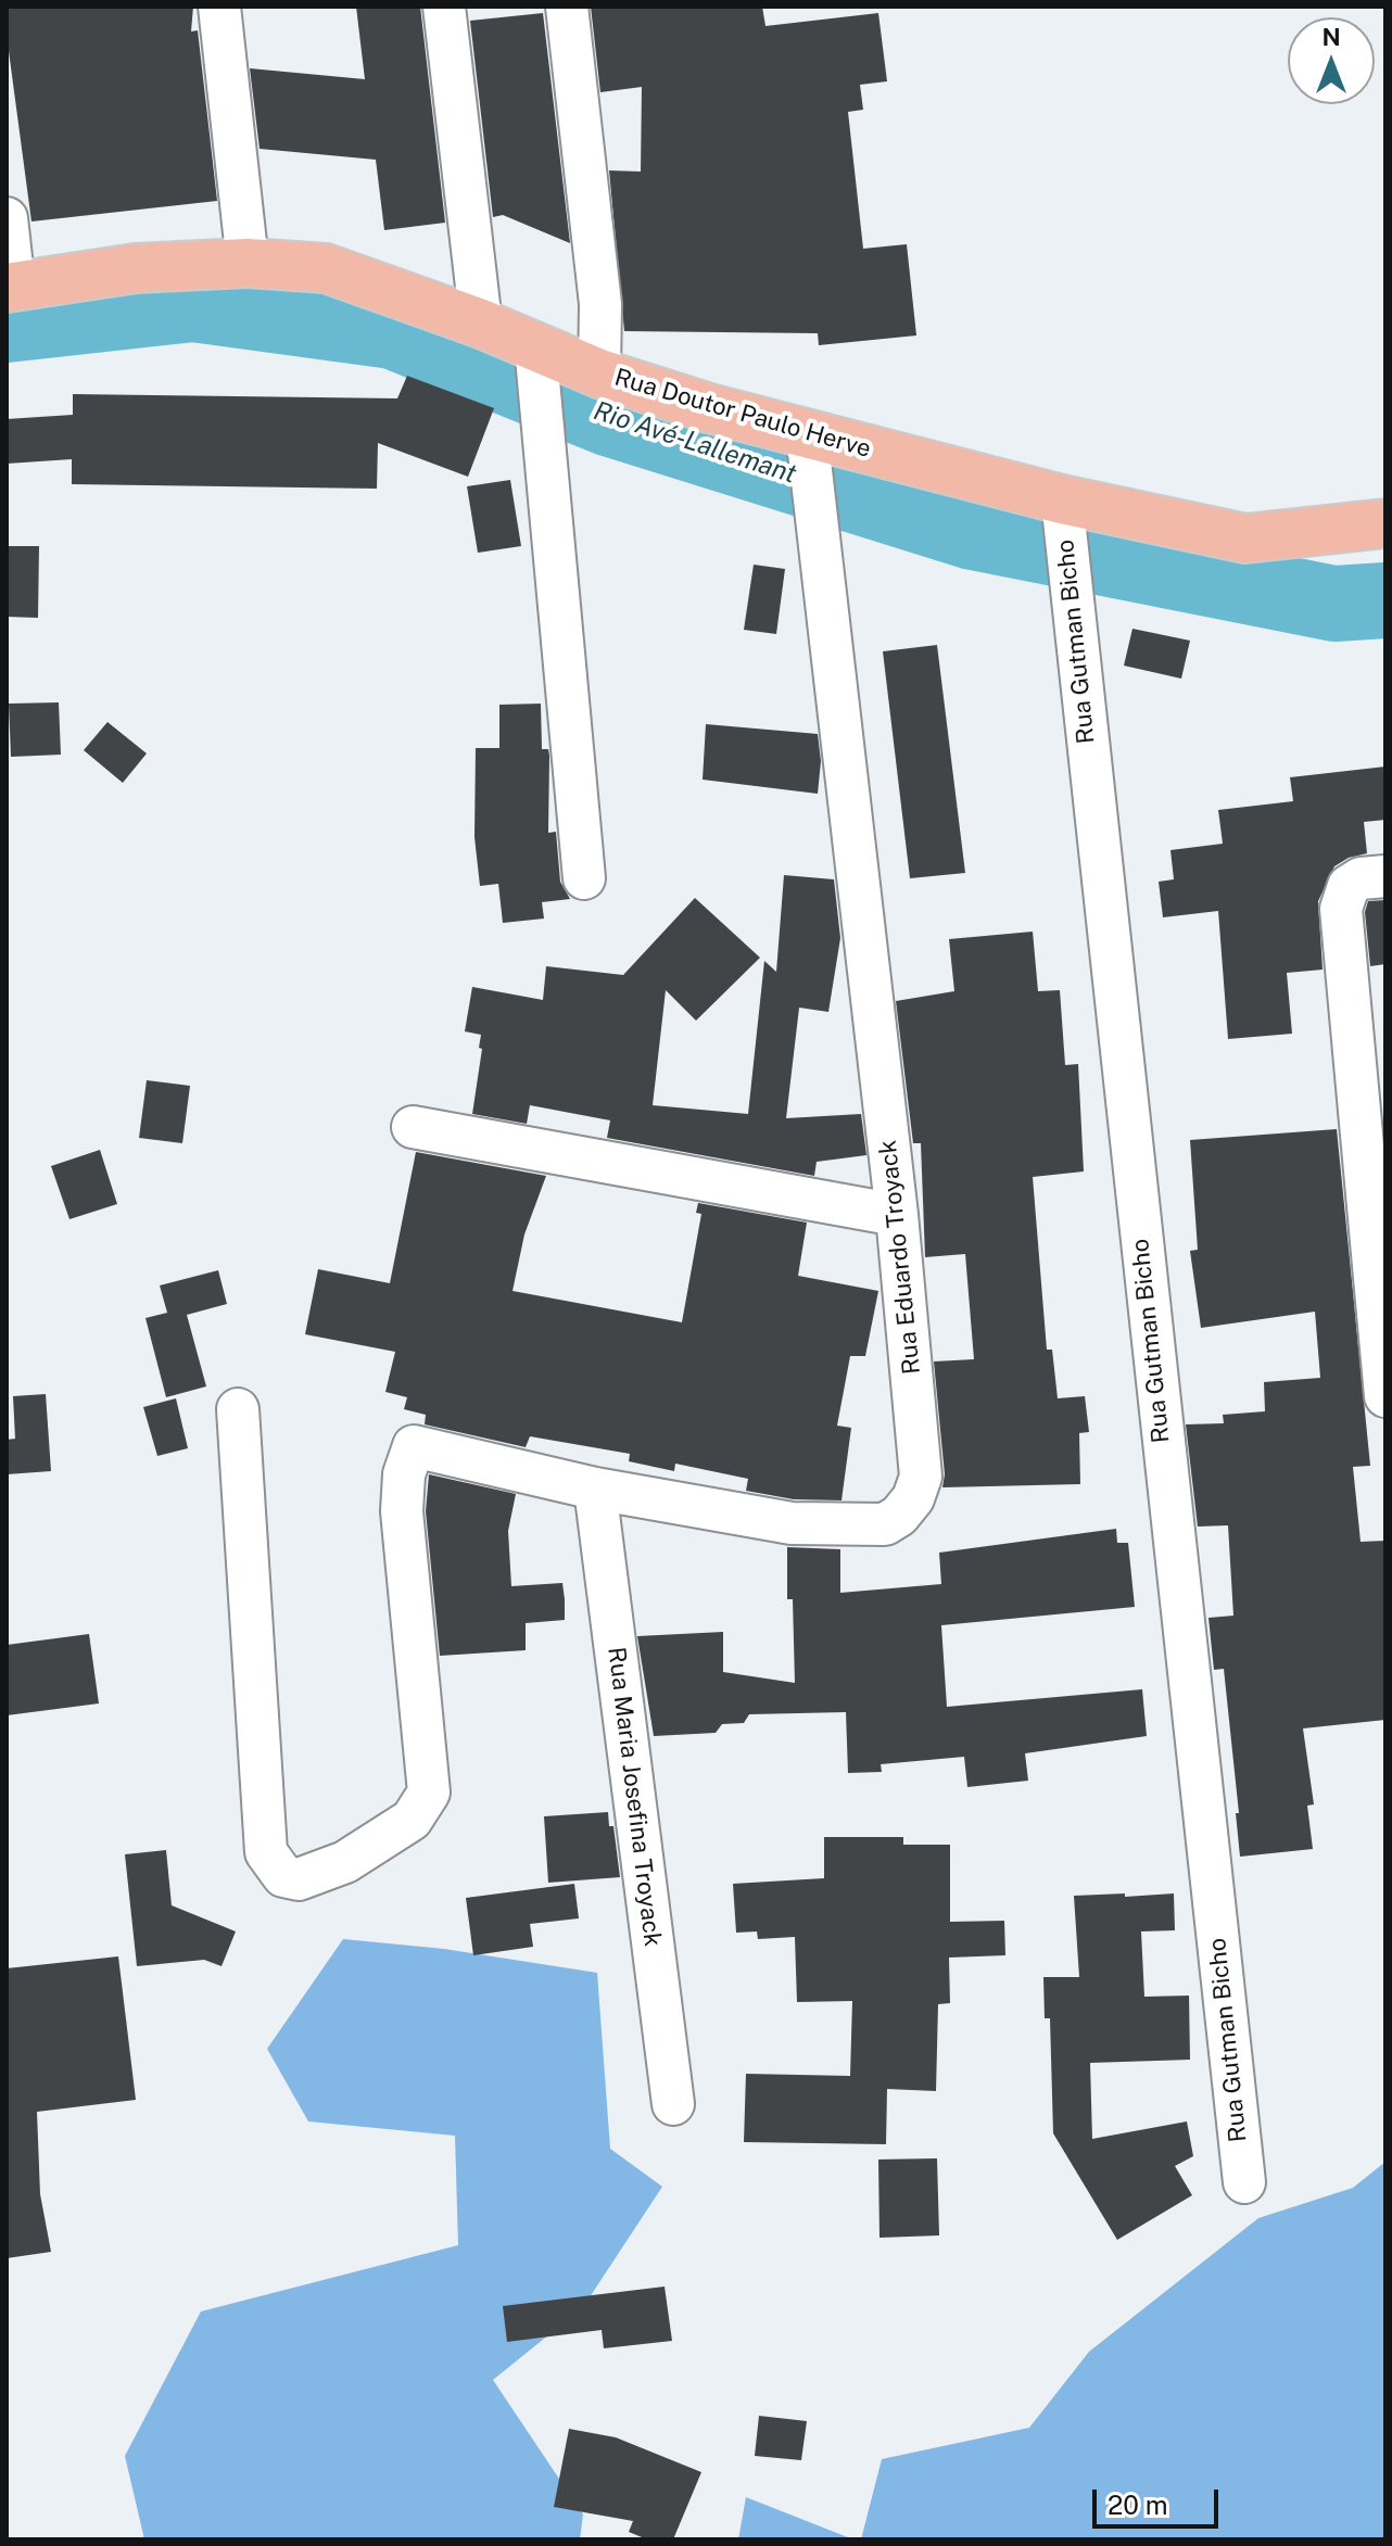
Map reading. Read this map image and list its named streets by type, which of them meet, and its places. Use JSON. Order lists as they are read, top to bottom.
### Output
{
  "streets": {
    "main road": ["Rua Doutor Paulo Herve"],
    "street": ["Rua Gutman Bicho", "Rua Eduardo Troyack", "Rua Maria Josefina Troyack"]
  },
  "crossings": [
    ["Rua Doutor Paulo Herve", "Rua Gutman Bicho"],
    ["Rua Doutor Paulo Herve", "Rua Eduardo Troyack"],
    ["Rua Eduardo Troyack", "Rua Maria Josefina Troyack"]
  ],
  "water": ["Rio Avé‐Lallemant"],
  "scale_bar": "20 m",
  "north": "top"
}
